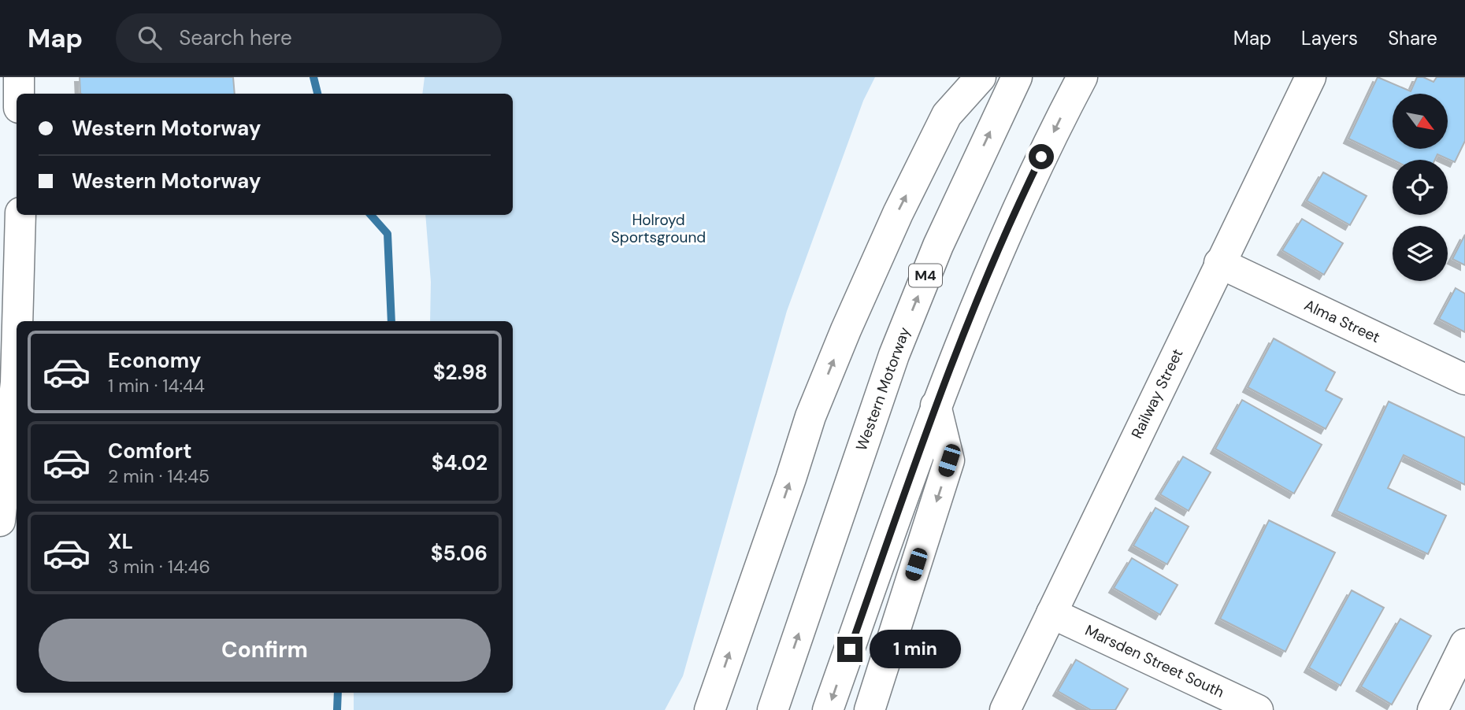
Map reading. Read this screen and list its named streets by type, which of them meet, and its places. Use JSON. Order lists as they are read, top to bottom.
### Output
{
  "streets": {
    "main road": [
      "M4",
      "Alma Street",
      "Western Motorway",
      "Railway Street",
      "Marsden Street South"
    ]
  },
  "crossings": [
    ["Alma Street", "Railway Street"],
    ["Railway Street", "Marsden Street South"]
  ],
  "parks": ["Holroyd Sportsground"],
  "north": "bottom right",
  "page": {
    "header": "Map",
    "search": "Search here",
    "nav": ["Map", "Layers", "Share"],
    "banner": ["Western Motorway", "Western Motorway"],
    "list": [
      {
        "name": "Economy",
        "note": "1 min · 14:44",
        "value": "$2.98"
      },
      {
        "name": "Comfort",
        "note": "2 min · 14:45",
        "value": "$4.02"
      },
      {
        "name": "XL",
        "note": "3 min · 14:46",
        "value": "$5.06"
      }
    ],
    "buttons": "Confirm",
    "bubble": "1 min"
  }
}
